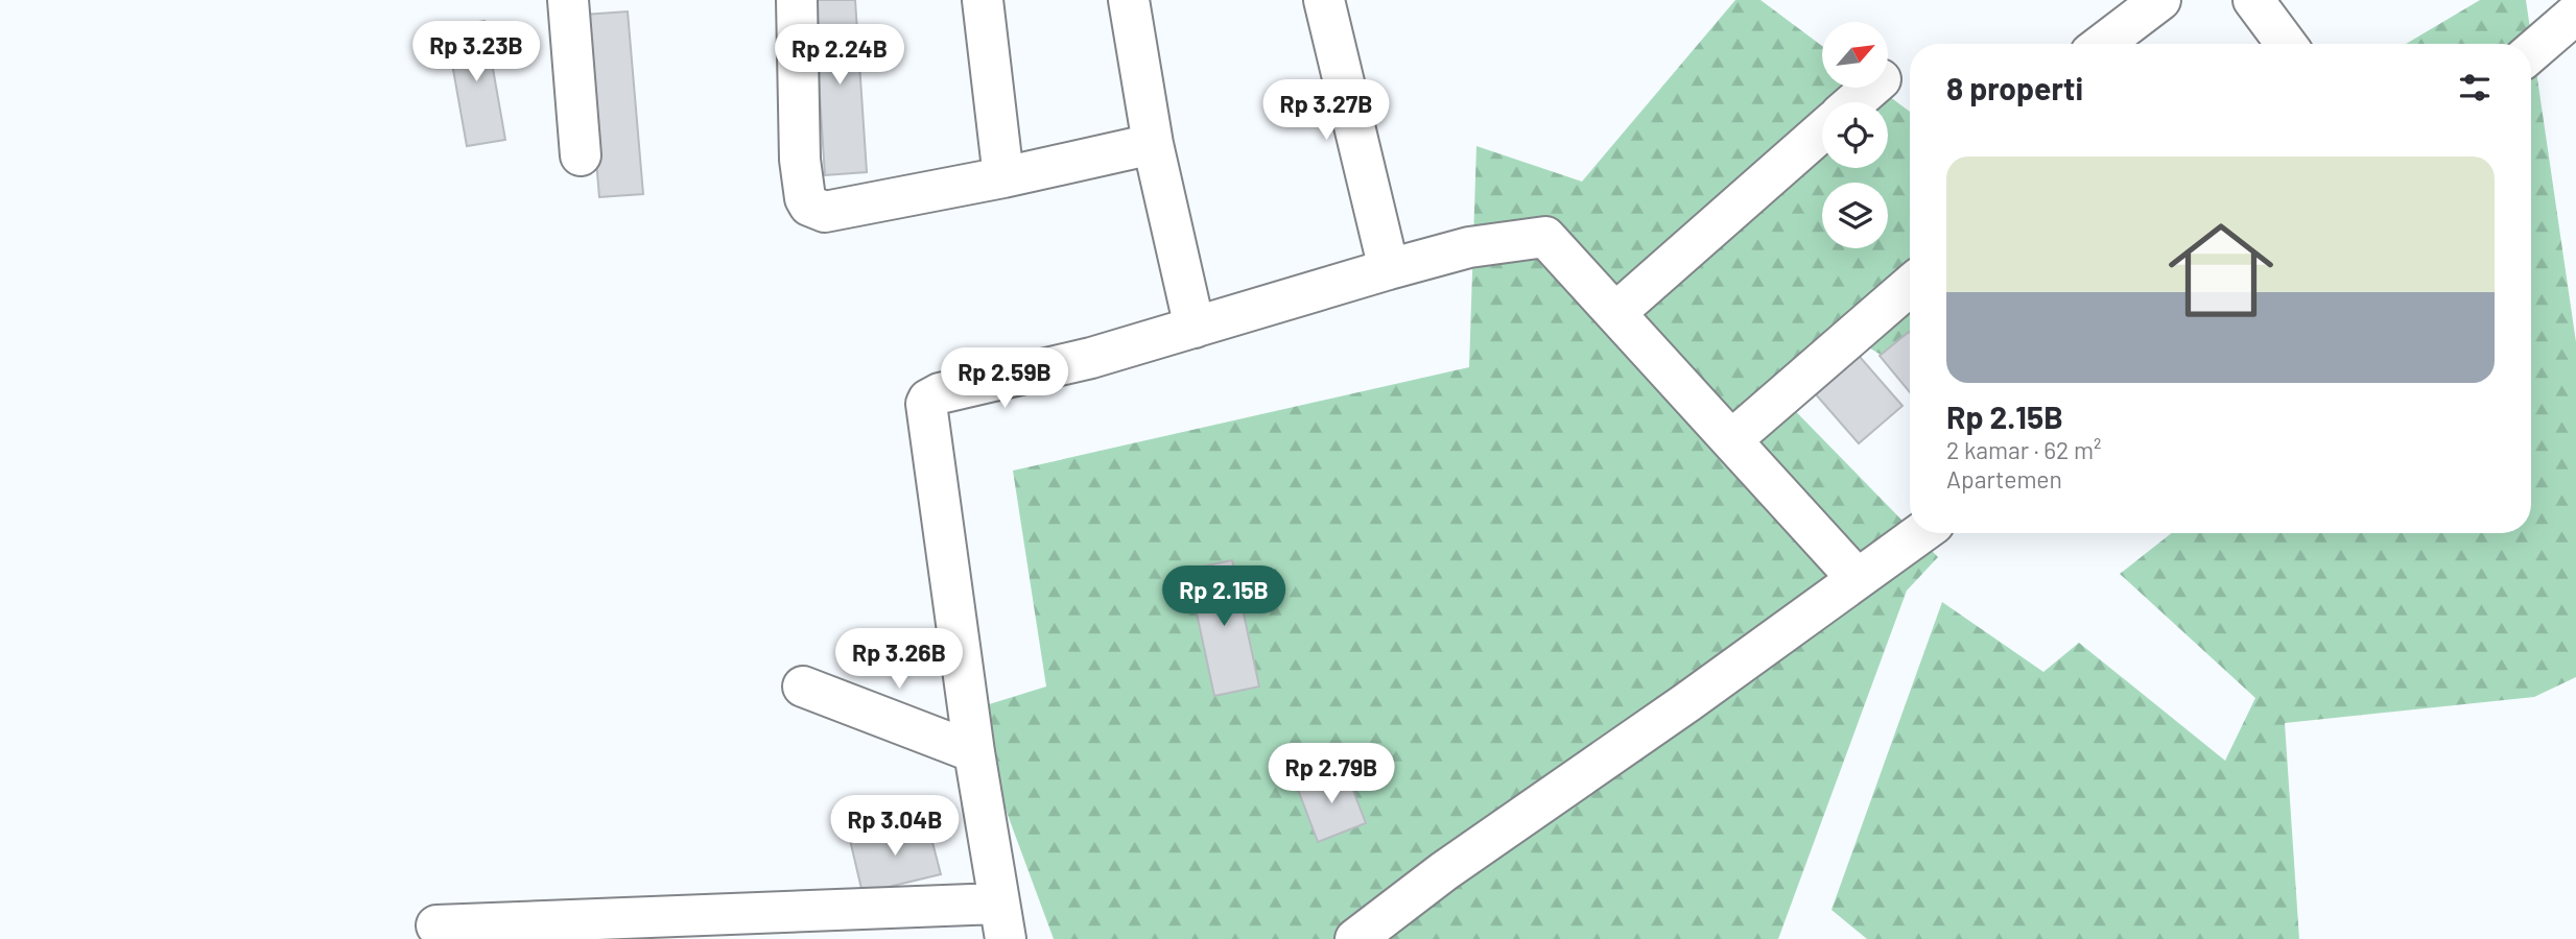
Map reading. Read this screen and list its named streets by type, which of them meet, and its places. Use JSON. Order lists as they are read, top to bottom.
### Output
{
  "north": "top right",
  "page": {
    "price": [
      "Rp 3.23B",
      "Rp 2.24B",
      "Rp 3.27B",
      "Rp 2.59B",
      "Rp 2.15B",
      "Rp 3.26B",
      "Rp 2.79B",
      "Rp 3.04B"
    ],
    "heading": "8 properti",
    "list": [
      {
        "name": "Rp 2.15B",
        "note": "2 kamar · 62 m² · Apartemen"
      }
    ]
  }
}
